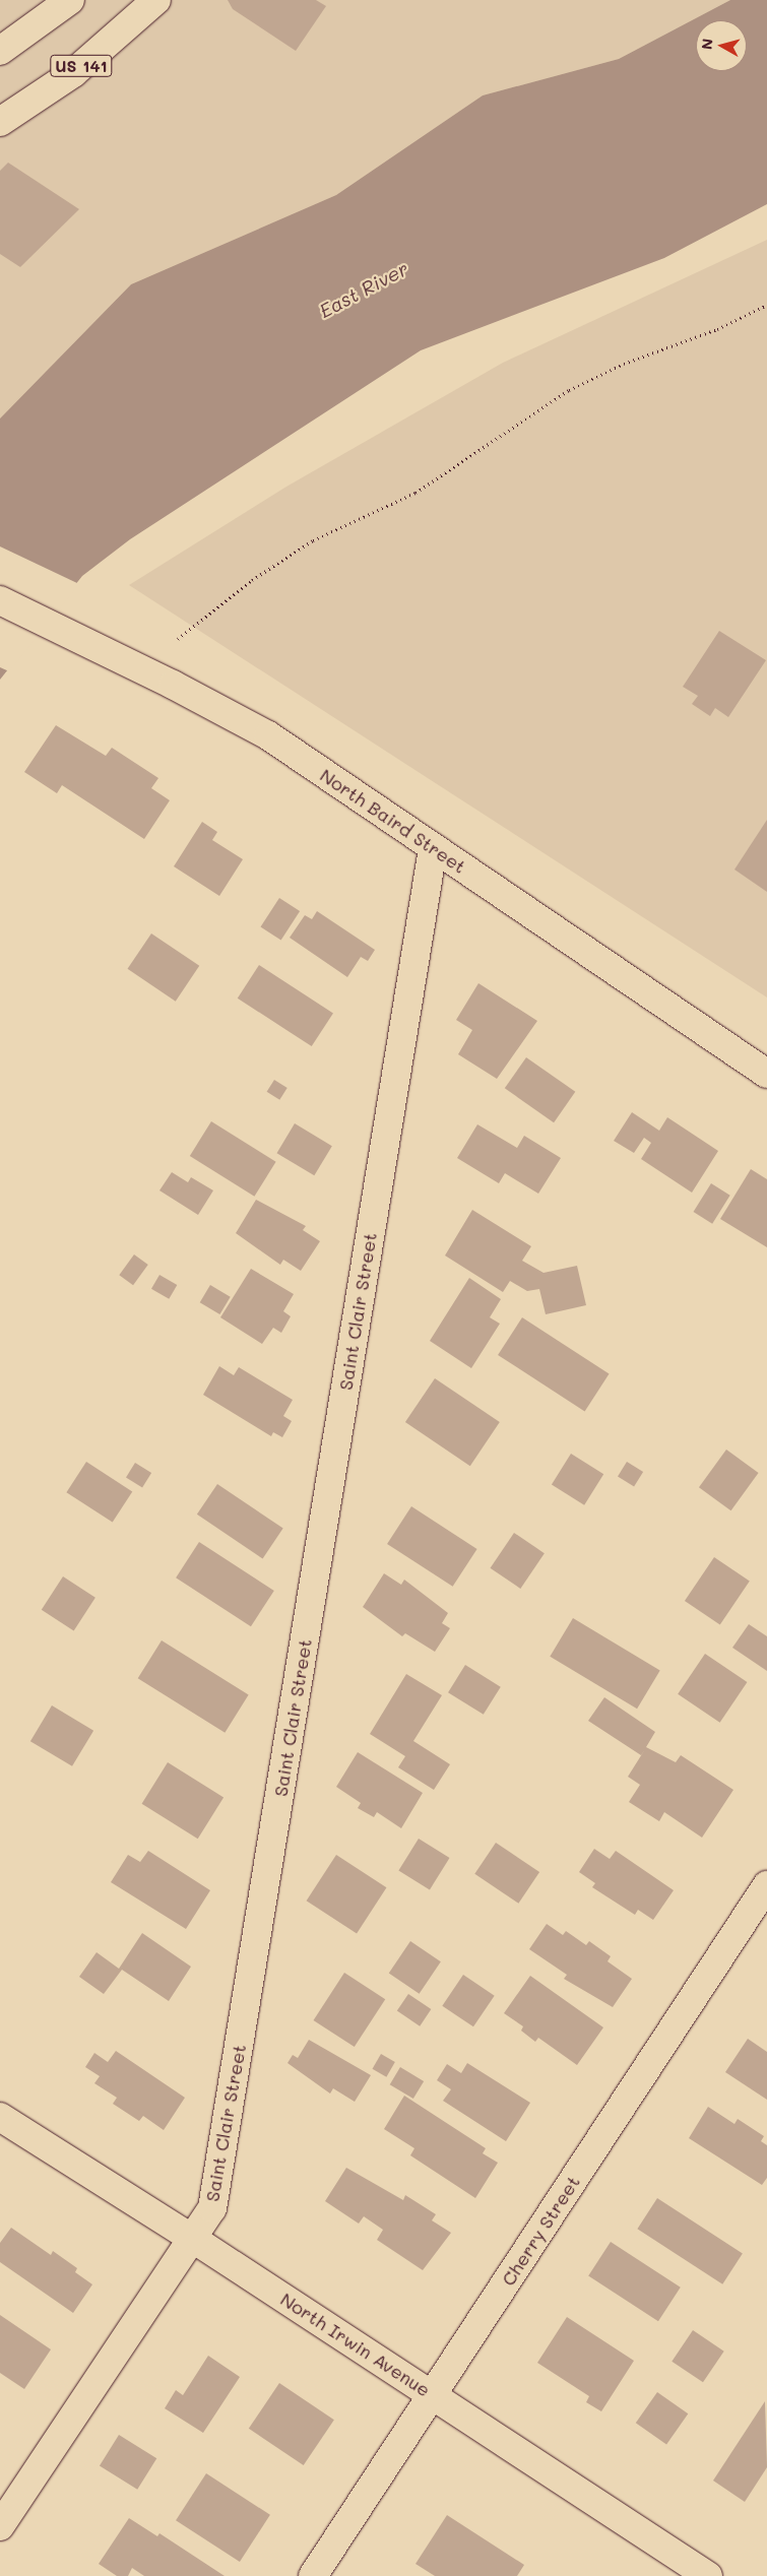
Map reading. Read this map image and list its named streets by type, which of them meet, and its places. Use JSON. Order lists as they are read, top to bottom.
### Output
{
  "streets": {
    "street": [
      "US 141",
      "North Baird Street",
      "Saint Clair Street",
      "Cherry Street",
      "North Irwin Avenue"
    ]
  },
  "crossings": [
    ["North Baird Street", "Saint Clair Street"],
    ["Saint Clair Street", "North Irwin Avenue"],
    ["Cherry Street", "North Irwin Avenue"]
  ],
  "water": ["East River"],
  "north": "left"
}
